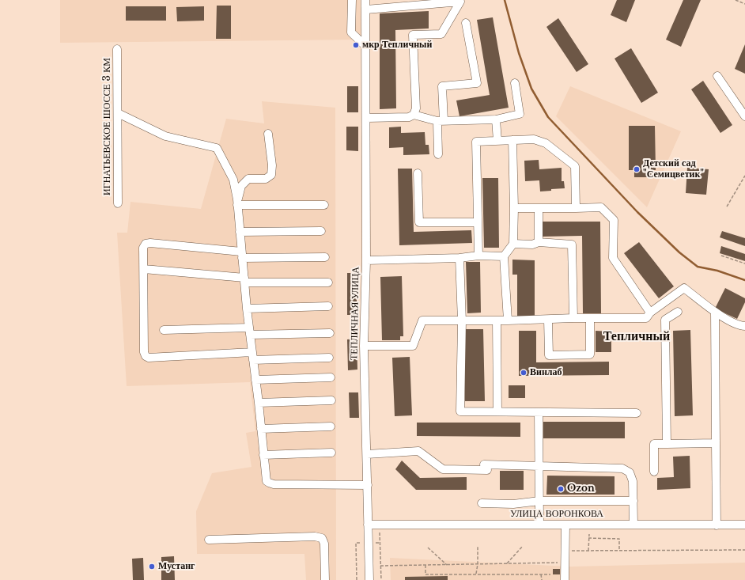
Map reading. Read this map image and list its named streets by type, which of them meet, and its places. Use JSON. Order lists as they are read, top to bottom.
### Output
{
  "streets": {
    "street": ["ИГНАТЬЕВСКОЕ ШОССЕ 3 КМ", "ТЕПЛИЧНАЯ УЛИЦА", "УЛИЦА ВОРОНКОВА"]
  },
  "crossings": [
    ["ТЕПЛИЧНАЯ УЛИЦА", "УЛИЦА ВОРОНКОВА"]
  ],
  "districts": ["Тепличный"],
  "places": [
    "мкр Тепличный",
    "Детский сад \"Семицветик\"",
    "Винлаб",
    "Ozon",
    "Мустанг"
  ]
}
